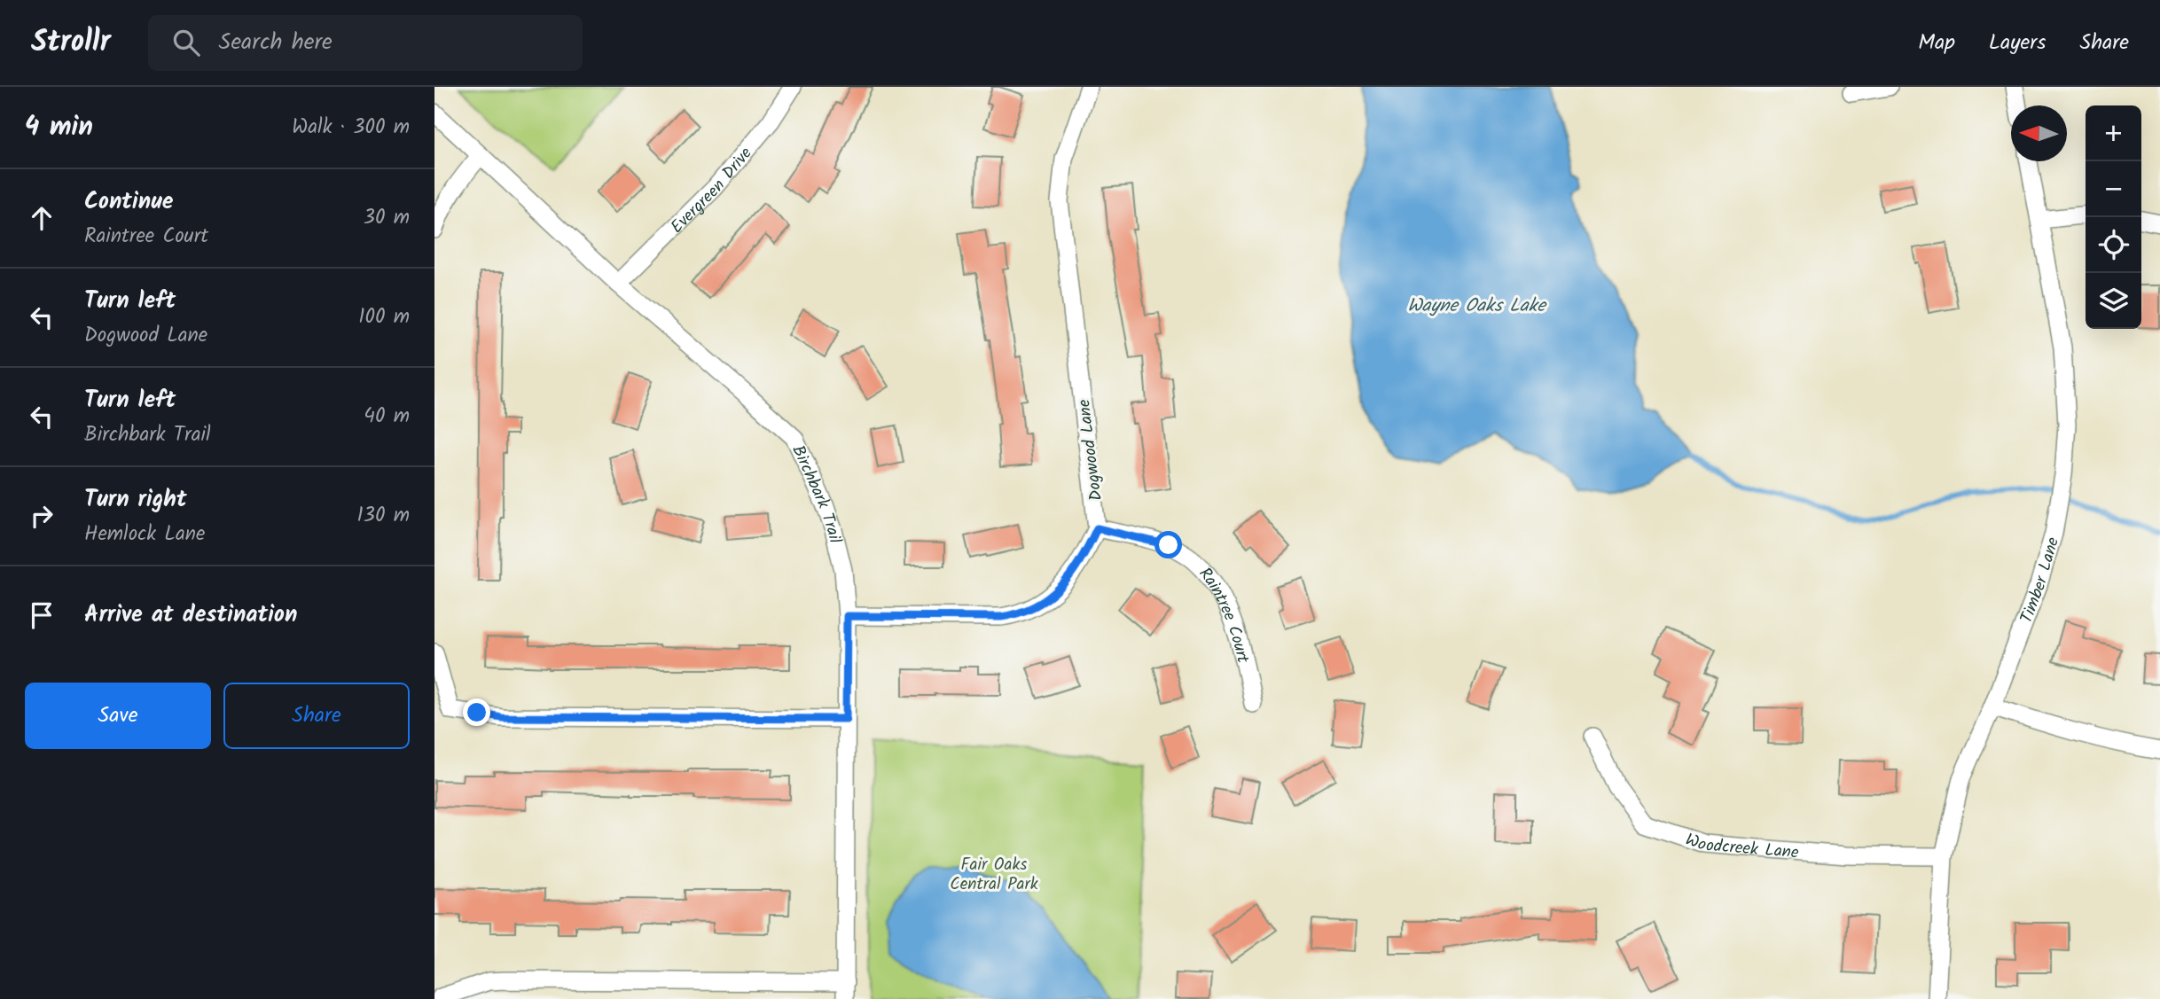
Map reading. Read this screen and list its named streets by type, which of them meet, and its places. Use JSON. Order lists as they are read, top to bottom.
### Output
{
  "streets": {
    "street": [
      "Evergreen Drive",
      "Dogwood Lane",
      "Birchbark Trail",
      "Timber Lane",
      "Raintree Court",
      "Woodcreek Lane"
    ]
  },
  "crossings": [
    ["Evergreen Drive", "Birchbark Trail"],
    ["Dogwood Lane", "Birchbark Trail"],
    ["Dogwood Lane", "Raintree Court"],
    ["Timber Lane", "Woodcreek Lane"]
  ],
  "water": ["Wayne Oaks Lake"],
  "parks": ["Fair Oaks Central Park"],
  "north": "left",
  "page": {
    "header": "Strollr",
    "search": "Search here",
    "nav": ["Map", "Layers", "Share"],
    "heading": ["4 min", "Walk · 300 m"],
    "map_buttons": ["+", "−"],
    "list": [
      ["Continue", "Raintree Court", "30 m"],
      ["Turn left", "Dogwood Lane", "100 m"],
      ["Turn left", "Birchbark Trail", "40 m"],
      ["Turn right", "Hemlock Lane", "130 m"],
      "Arrive at destination"
    ],
    "buttons": ["Save", "Share"]
  }
}
